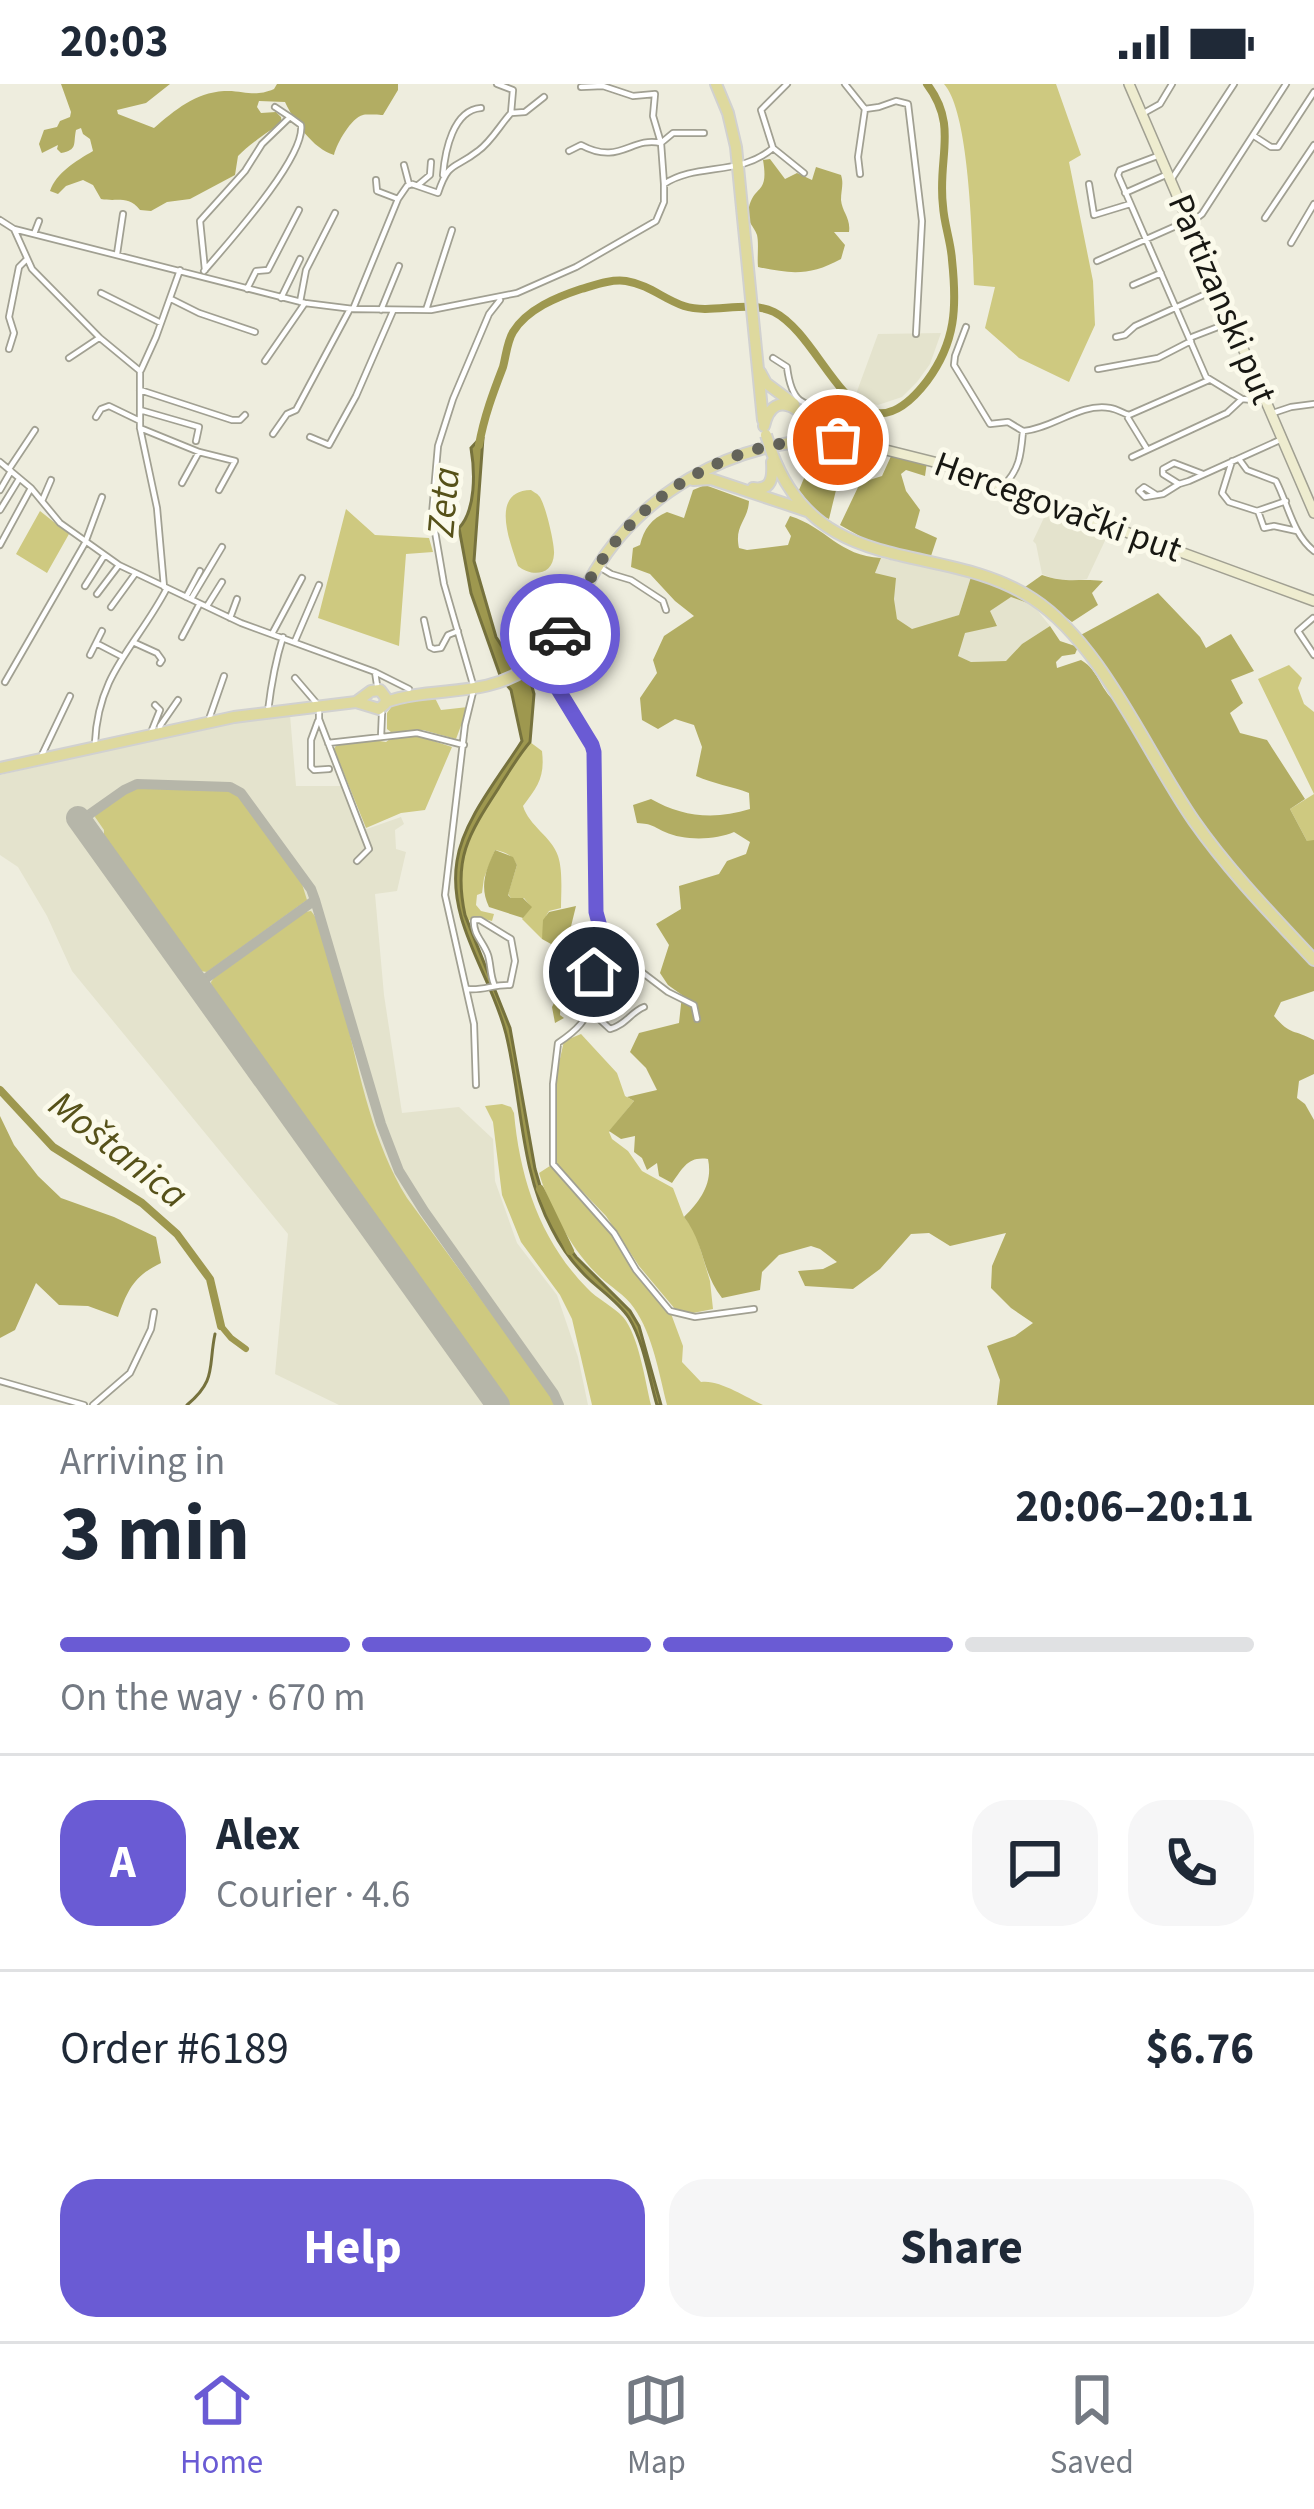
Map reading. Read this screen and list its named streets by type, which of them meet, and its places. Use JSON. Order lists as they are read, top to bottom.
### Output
{
  "streets": {
    "main road": ["Partizanski put", "Hercegovački put"]
  },
  "water": ["Zeta", "Moštanica"],
  "page": {
    "status": "20:03",
    "heading": ["3 min", "Arriving in", "20:06–20:11"],
    "panel": [
      "Alex",
      "Courier · 4.6",
      "Order #6189",
      "$6.76"
    ],
    "bar": "On the way · 670 m",
    "round": "A",
    "buttons": ["Help", "Share"],
    "tabs": ["Home", "Map", "Saved"]
  }
}
